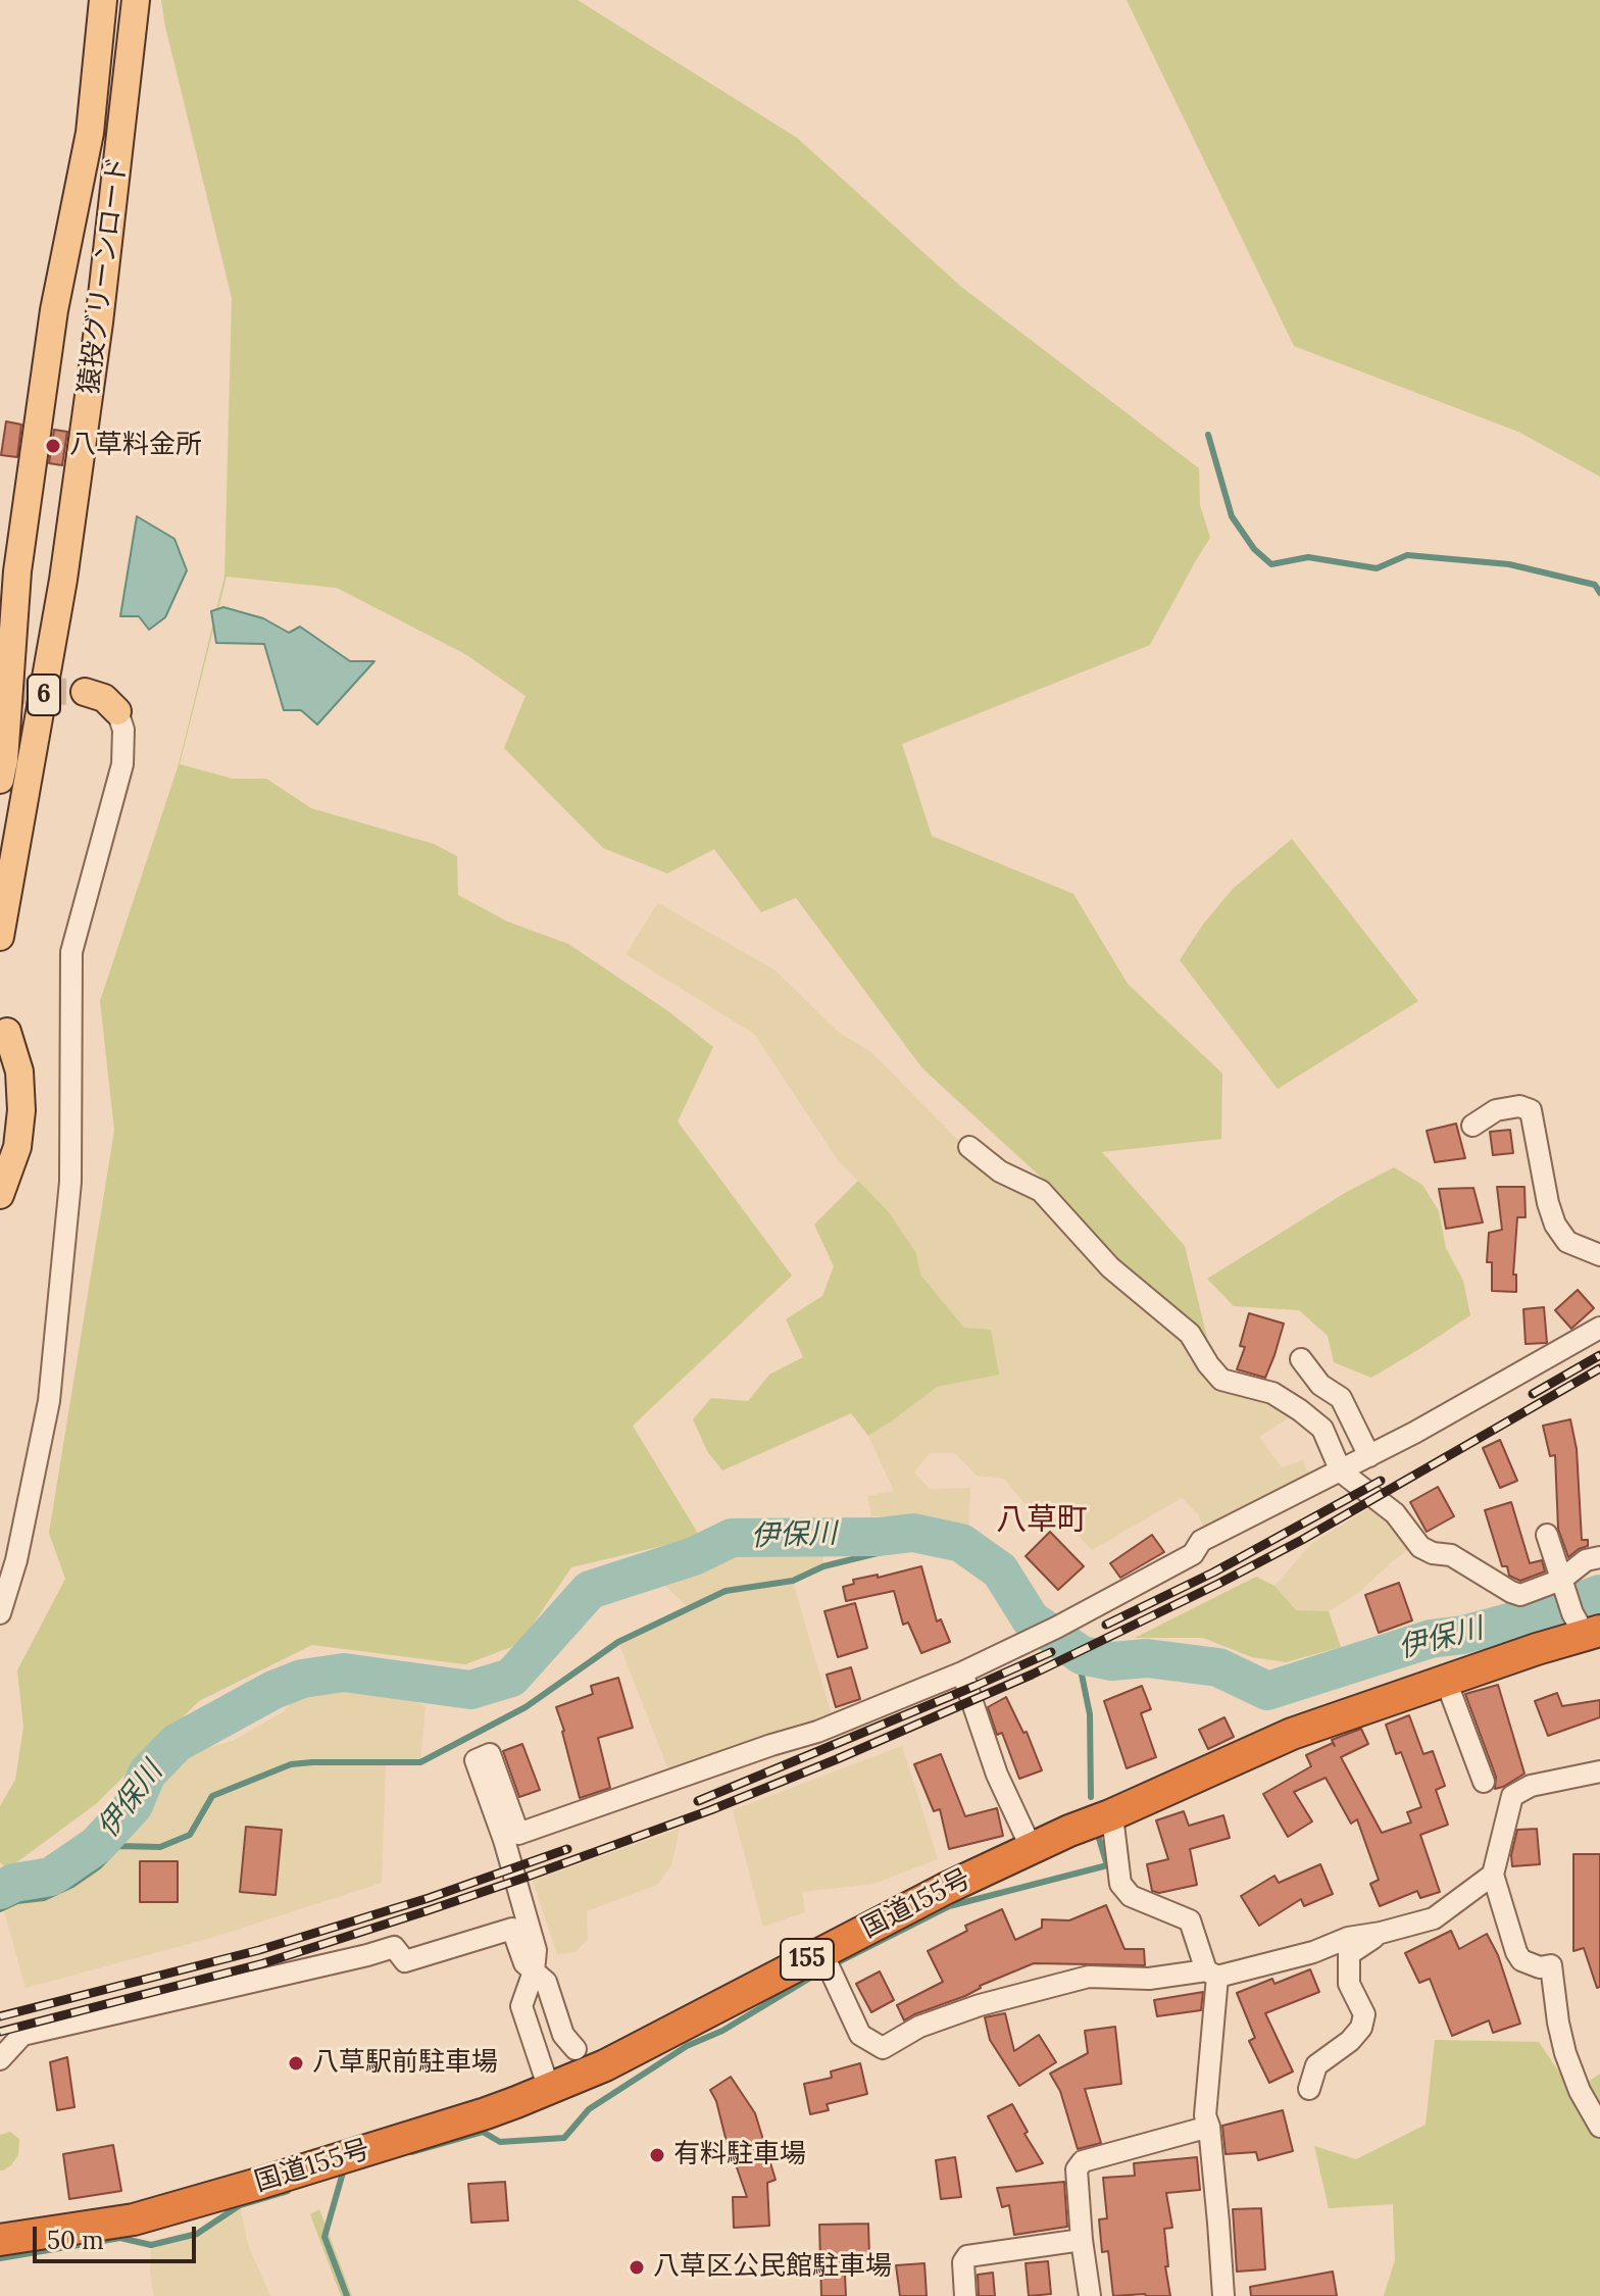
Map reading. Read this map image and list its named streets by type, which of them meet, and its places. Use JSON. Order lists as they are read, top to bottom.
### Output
{
  "streets": {
    "highway": ["国道155号", "155"],
    "main road": ["猿投グリーンロード", "6"]
  },
  "districts": ["八草町"],
  "water": ["伊保川"],
  "places": [
    "八草料金所",
    "八草駅前駐車場",
    "有料駐車場",
    "八草区公民館駐車場"
  ],
  "scale_bar": "50 m"
}
